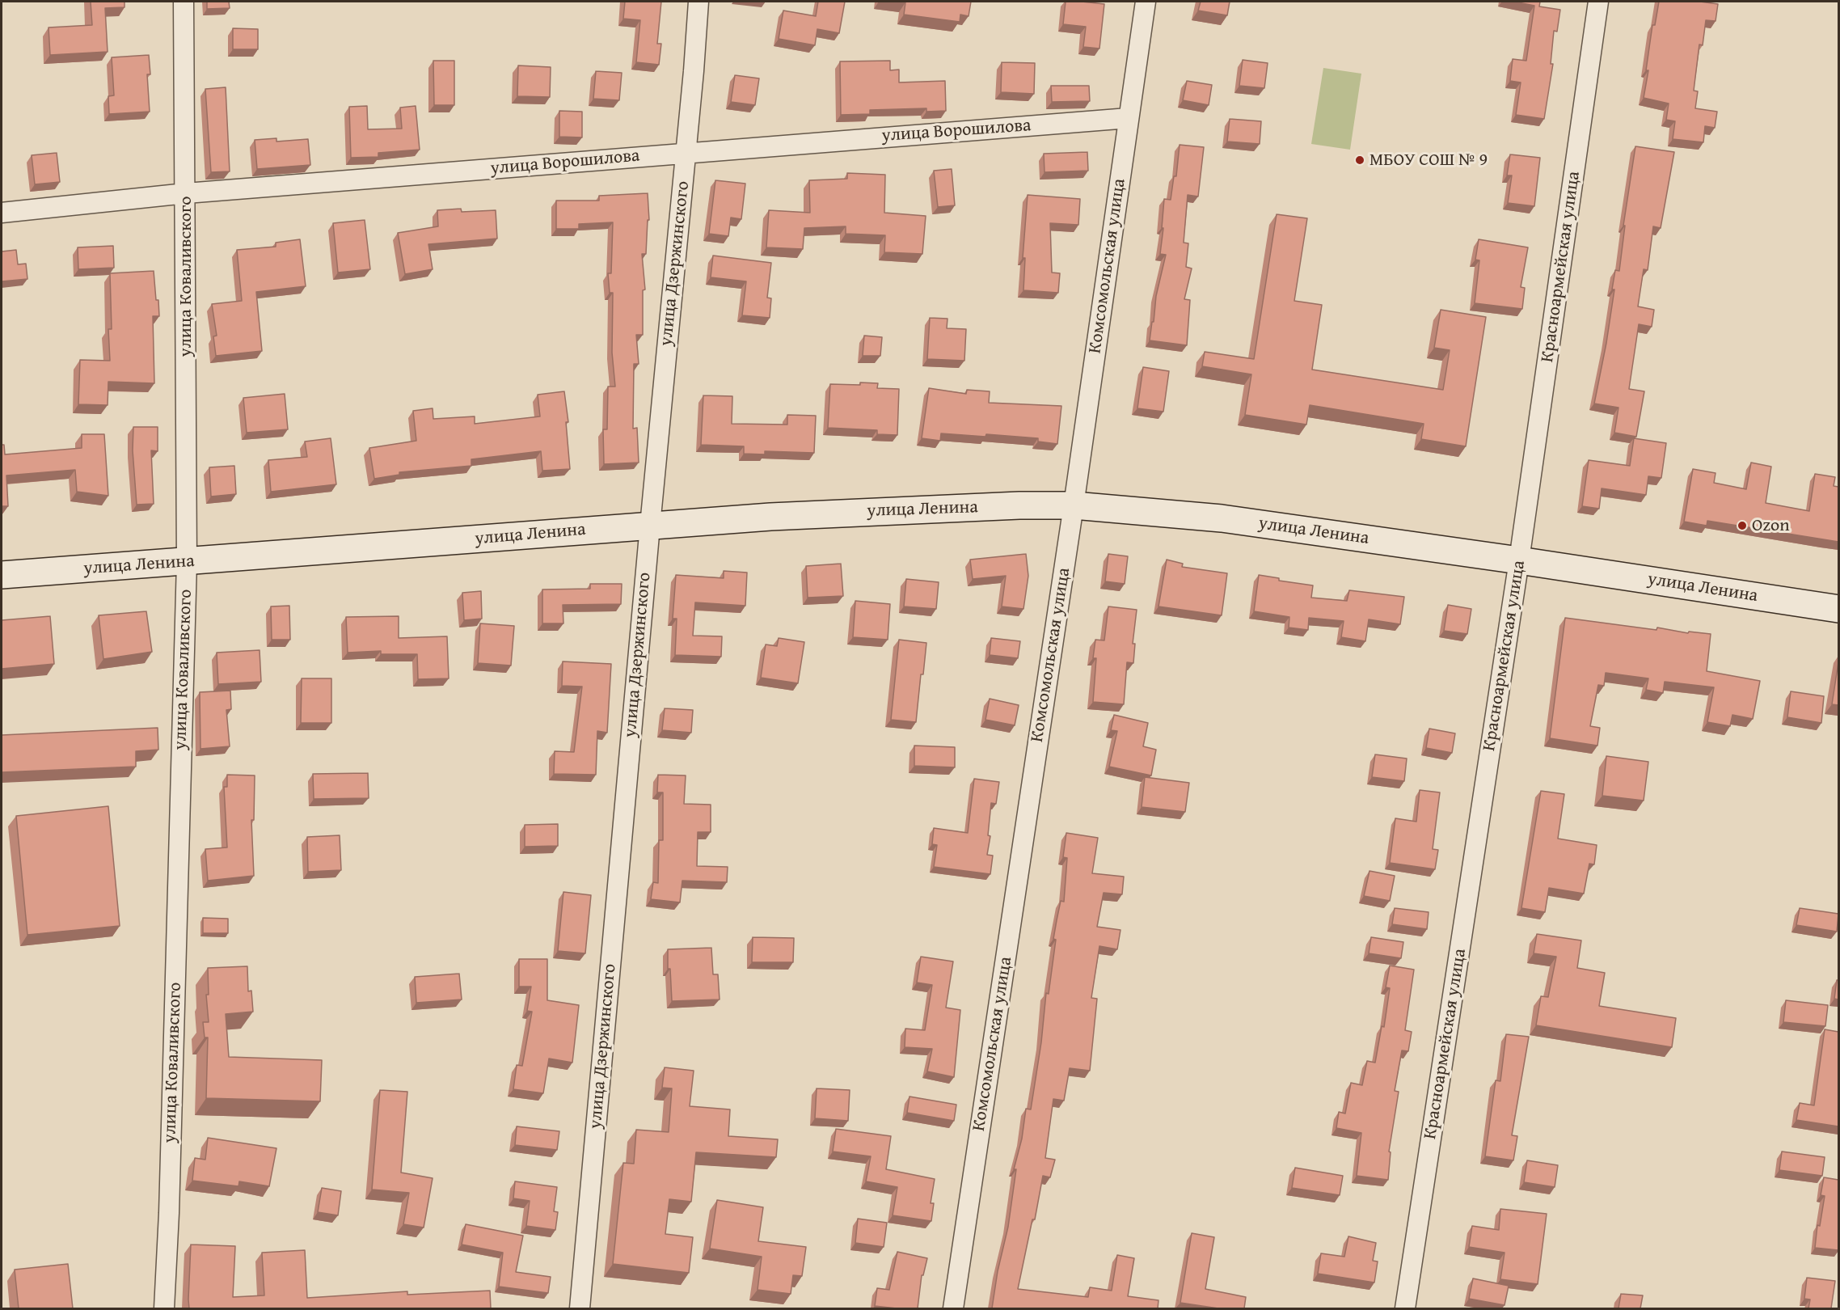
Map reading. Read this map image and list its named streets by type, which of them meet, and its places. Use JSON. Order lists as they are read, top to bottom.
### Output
{
  "streets": {
    "street": [
      "улица Ворошилова",
      "улица Дзержинского",
      "Комсомольская улица",
      "Красноармейская улица",
      "улица Коваливского",
      "улица Ленина"
    ]
  },
  "crossings": [
    ["улица Ворошилова", "улица Дзержинского"],
    ["улица Ворошилова", "Комсомольская улица"],
    ["улица Ворошилова", "улица Коваливского"],
    ["улица Дзержинского", "улица Ленина"],
    ["Комсомольская улица", "улица Ленина"],
    ["Красноармейская улица", "улица Ленина"],
    ["улица Коваливского", "улица Ленина"]
  ],
  "places": ["МБОУ СОШ № 9", "Ozon"]
}
